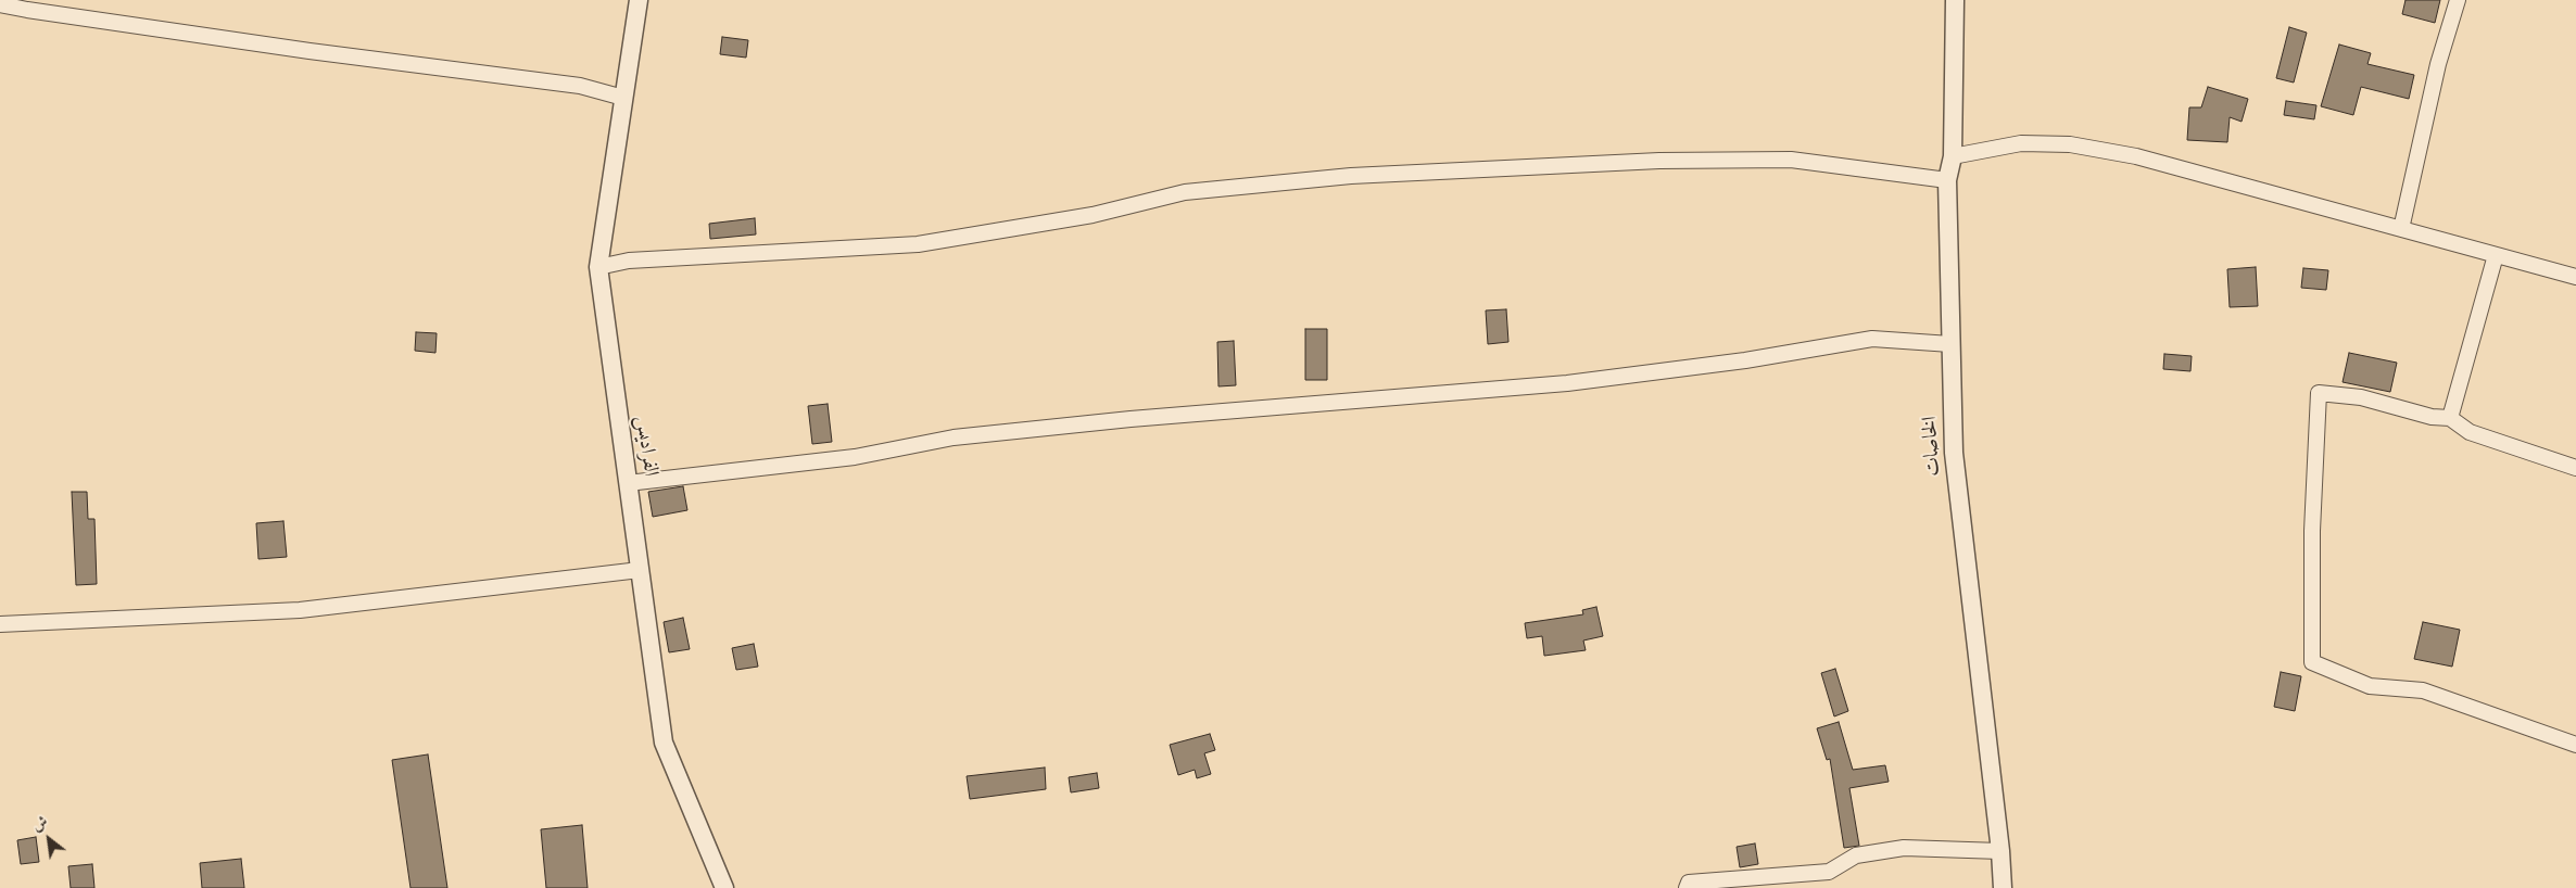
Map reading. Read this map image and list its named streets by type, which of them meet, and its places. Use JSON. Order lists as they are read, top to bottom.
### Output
{
  "streets": {
    "street": ["الفراديس", "الخاصات"]
  },
  "north": "top left"
}
